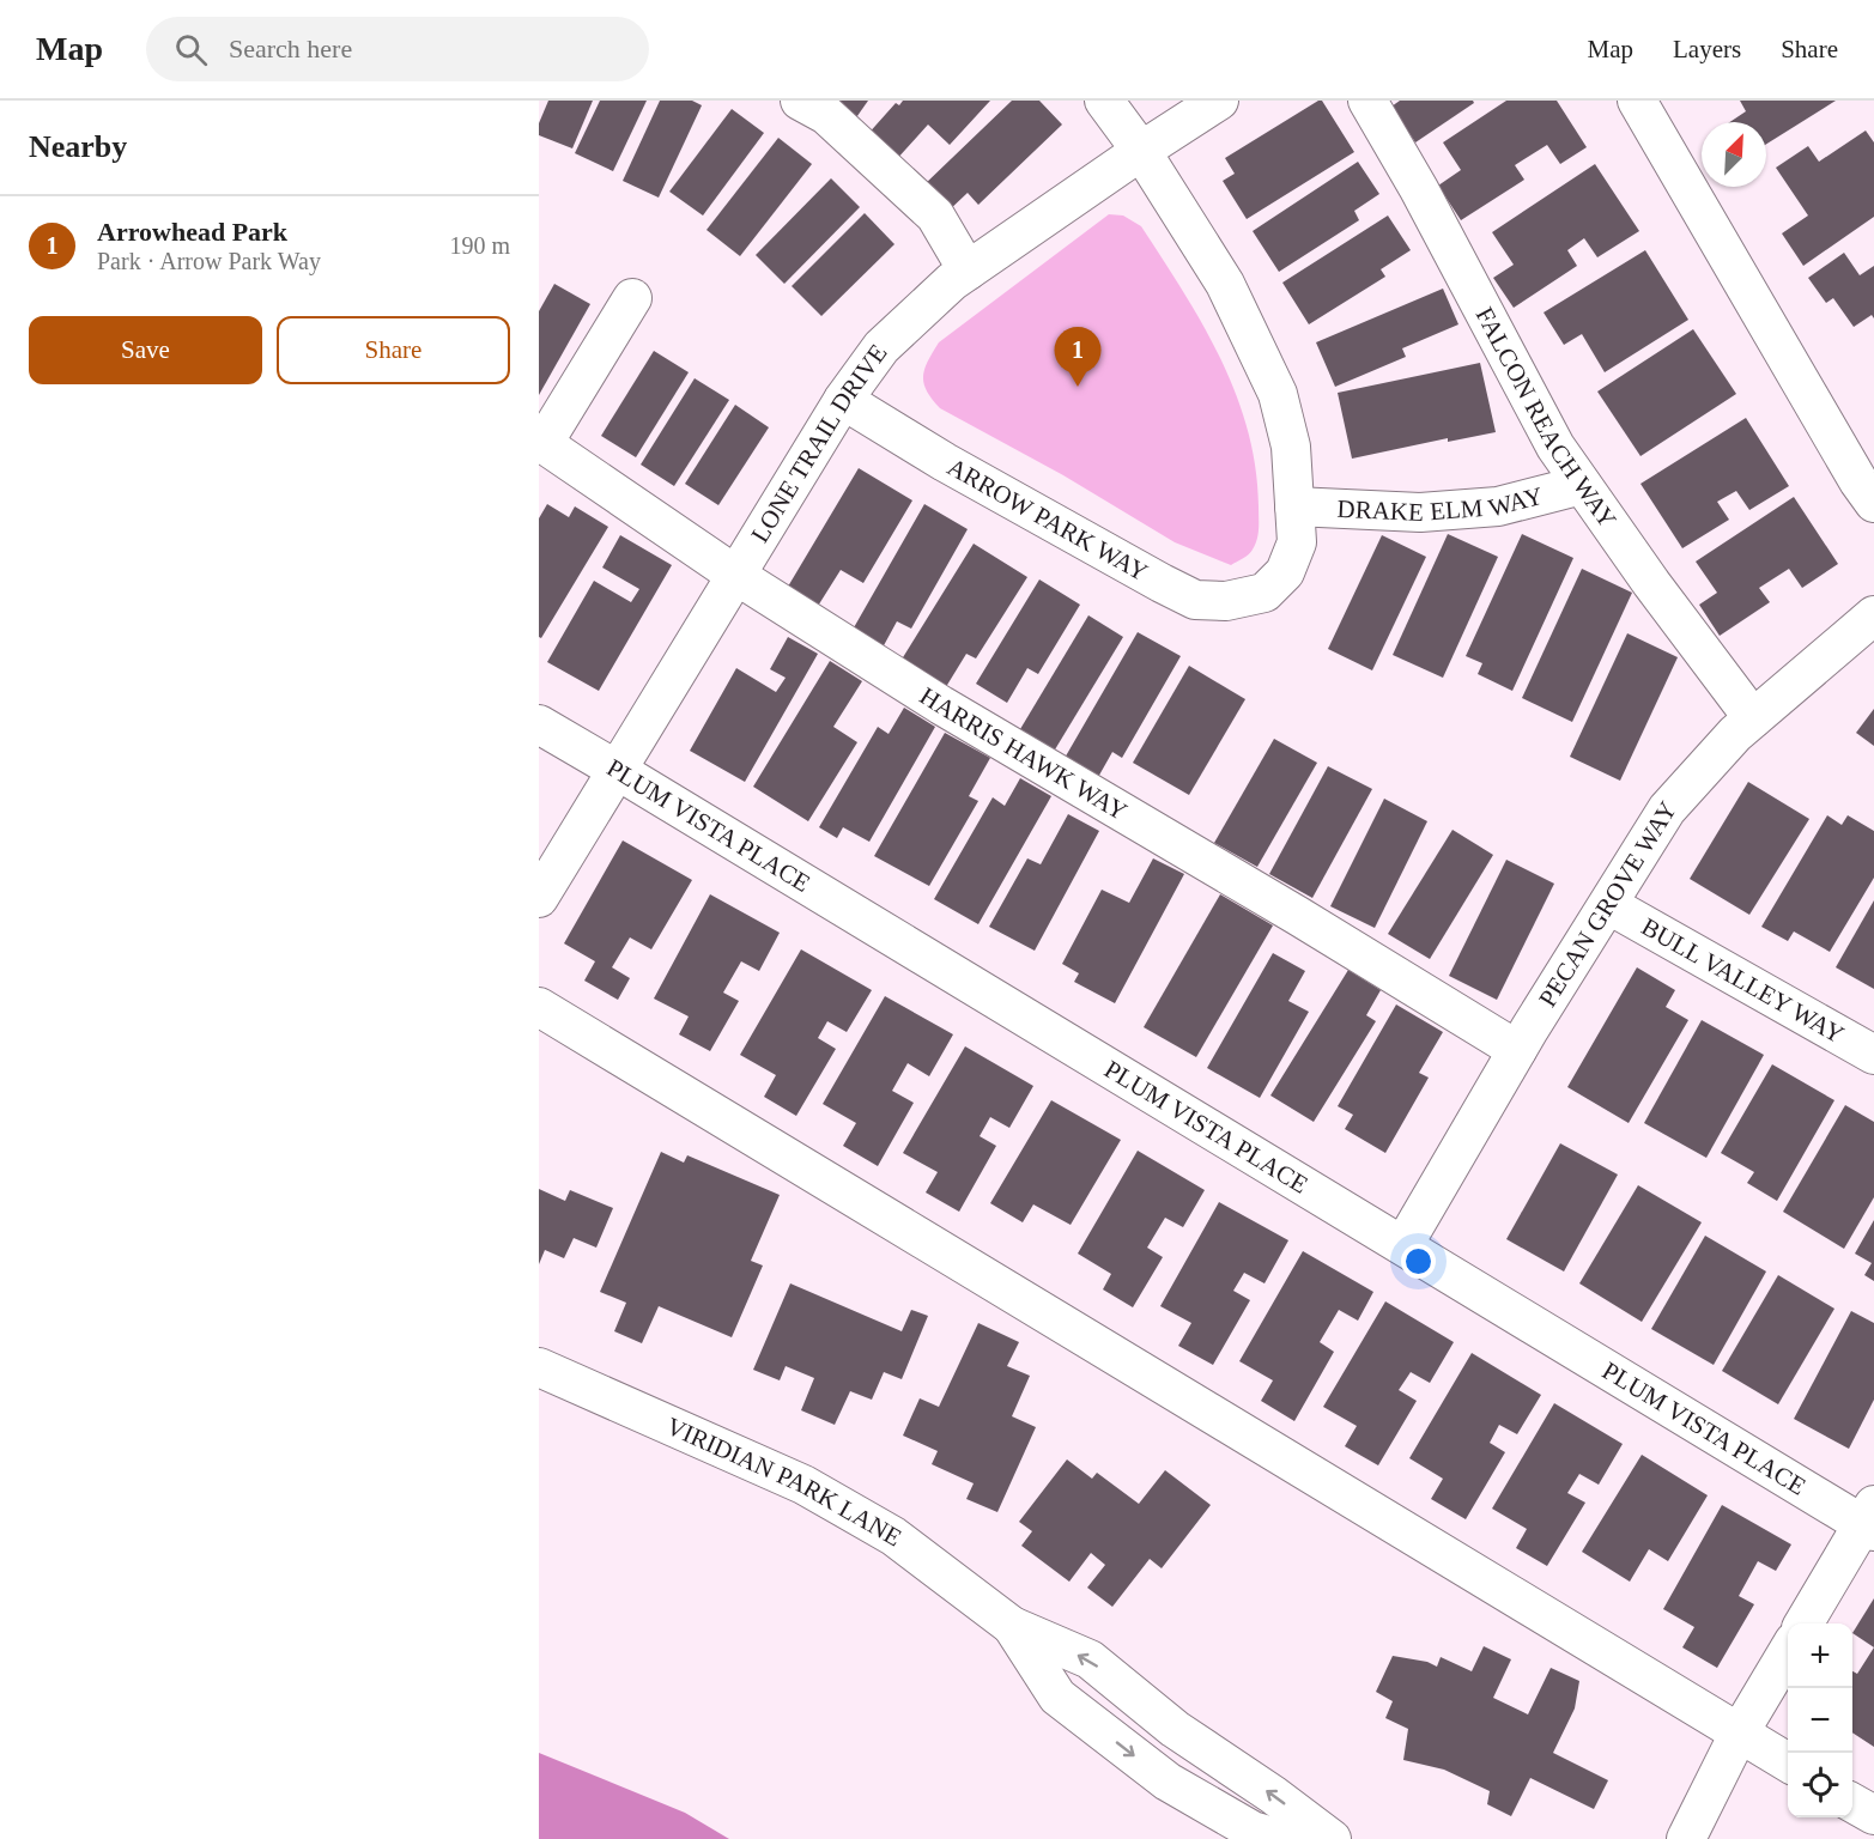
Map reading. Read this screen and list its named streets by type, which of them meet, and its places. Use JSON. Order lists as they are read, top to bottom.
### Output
{
  "streets": {
    "street": [
      "FALCON REACH WAY",
      "LONE TRAIL DRIVE",
      "DRAKE ELM WAY",
      "ARROW PARK WAY",
      "HARRIS HAWK WAY",
      "PLUM VISTA PLACE",
      "PECAN GROVE WAY",
      "BULL VALLEY WAY",
      "VIRIDIAN PARK LANE"
    ]
  },
  "crossings": [
    ["FALCON REACH WAY", "DRAKE ELM WAY"],
    ["FALCON REACH WAY", "PECAN GROVE WAY"],
    ["LONE TRAIL DRIVE", "ARROW PARK WAY"],
    ["LONE TRAIL DRIVE", "HARRIS HAWK WAY"],
    ["LONE TRAIL DRIVE", "PLUM VISTA PLACE"],
    ["DRAKE ELM WAY", "ARROW PARK WAY"],
    ["HARRIS HAWK WAY", "PECAN GROVE WAY"],
    ["PLUM VISTA PLACE", "PECAN GROVE WAY"],
    ["PECAN GROVE WAY", "BULL VALLEY WAY"]
  ],
  "north": "top right",
  "page": {
    "header": "Map",
    "search": "Search here",
    "nav": ["Map", "Layers", "Share"],
    "heading": "Nearby",
    "list": [
      {
        "mark": "1",
        "name": "Arrowhead Park",
        "note": "Park · Arrow Park Way",
        "value": "190 m"
      }
    ],
    "buttons": ["Save", "Share"],
    "pins": "1",
    "map_buttons": ["+", "−"]
  }
}
